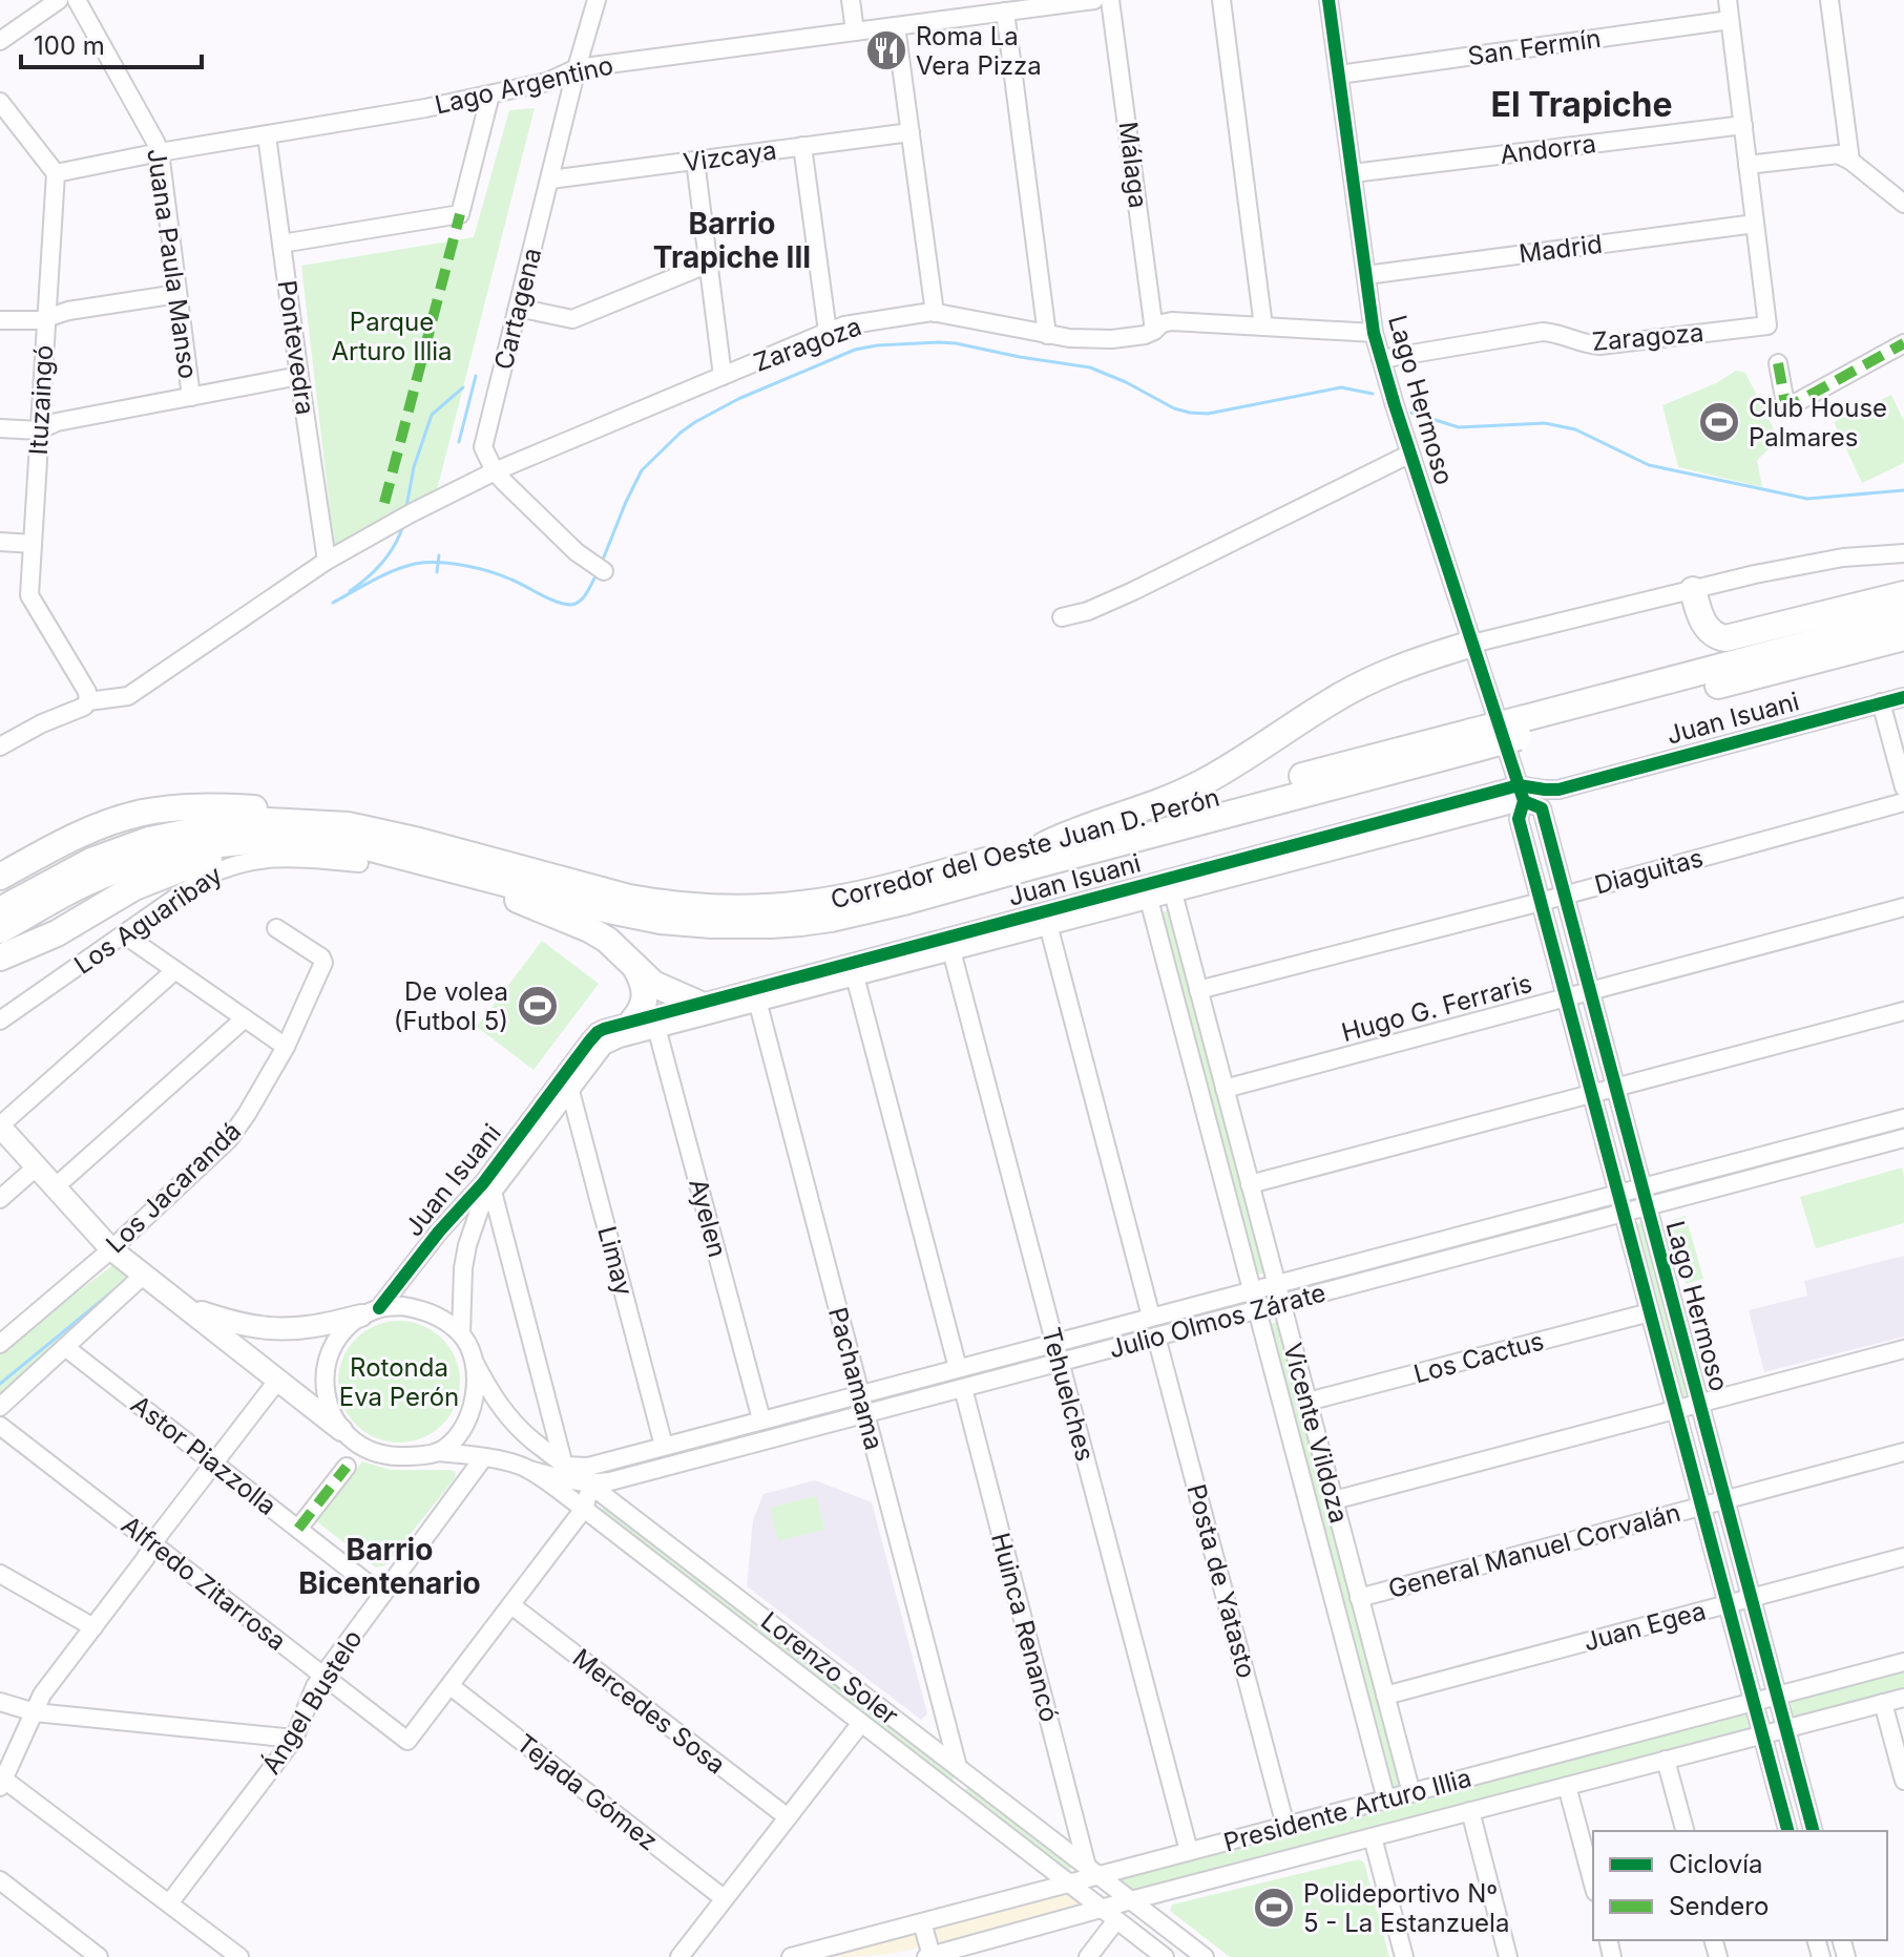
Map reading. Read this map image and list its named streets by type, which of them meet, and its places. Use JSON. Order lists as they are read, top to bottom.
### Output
{
  "streets": {
    "highway": ["Corredor del Oeste Juan D. Perón"],
    "street": [
      "San Fermín",
      "Lago Argentino",
      "Andorra",
      "Vizcaya",
      "Málaga",
      "Madrid",
      "Juana Paula Manso",
      "Cartagena",
      "Zaragoza",
      "Pontevedra",
      "Ituzaingó",
      "Lago Hermoso",
      "Juan Isuani",
      "Diaguitas",
      "Los Aguaribay",
      "Hugo G. Ferraris",
      "Los Jacarandá",
      "Ayelen",
      "Limay",
      "Julio Olmos Zárate",
      "Los Cactus",
      "Pachamama",
      "Tehuelches",
      "Vicente Vildoza",
      "Astor Piazzolla",
      "General Manuel Corvalán",
      "Posta de Yatasto",
      "Alfredo Zitarrosa",
      "Juan Egea",
      "Huinca Renancó",
      "Lorenzo Soler",
      "Ángel Bustelo",
      "Mercedes Sosa",
      "Tejada Gómez",
      "Presidente Arturo Illia"
    ]
  },
  "crossings": [
    ["San Fermín", "Lago Hermoso"],
    ["Lago Argentino", "Juana Paula Manso"],
    ["Lago Argentino", "Cartagena"],
    ["Lago Argentino", "Pontevedra"],
    ["Lago Argentino", "Ituzaingó"],
    ["Andorra", "Lago Hermoso"],
    ["Vizcaya", "Cartagena"],
    ["Málaga", "Zaragoza"],
    ["Madrid", "Zaragoza"],
    ["Madrid", "Lago Hermoso"],
    ["Cartagena", "Zaragoza"],
    ["Zaragoza", "Pontevedra"],
    ["Zaragoza", "Ituzaingó"],
    ["Zaragoza", "Lago Hermoso"],
    ["Lago Hermoso", "Juan Isuani"],
    ["Lago Hermoso", "Diaguitas"],
    ["Lago Hermoso", "Hugo G. Ferraris"],
    ["Lago Hermoso", "Julio Olmos Zárate"],
    ["Lago Hermoso", "Los Cactus"],
    ["Lago Hermoso", "General Manuel Corvalán"],
    ["Lago Hermoso", "Juan Egea"],
    ["Lago Hermoso", "Presidente Arturo Illia"],
    ["Juan Isuani", "Ayelen"],
    ["Juan Isuani", "Limay"],
    ["Juan Isuani", "Pachamama"],
    ["Juan Isuani", "Tehuelches"],
    ["Juan Isuani", "Vicente Vildoza"],
    ["Juan Isuani", "Lorenzo Soler"],
    ["Corredor del Oeste Juan D. Perón", "Los Aguaribay"],
    ["Diaguitas", "Vicente Vildoza"],
    ["Hugo G. Ferraris", "Vicente Vildoza"],
    ["Los Jacarandá", "Astor Piazzolla"],
    ["Ayelen", "Julio Olmos Zárate"],
    ["Limay", "Julio Olmos Zárate"],
    ["Julio Olmos Zárate", "Pachamama"],
    ["Julio Olmos Zárate", "Tehuelches"],
    ["Julio Olmos Zárate", "Vicente Vildoza"],
    ["Julio Olmos Zárate", "Posta de Yatasto"],
    ["Julio Olmos Zárate", "Huinca Renancó"],
    ["Julio Olmos Zárate", "Lorenzo Soler"],
    ["Los Cactus", "Vicente Vildoza"],
    ["Pachamama", "Lorenzo Soler"],
    ["Tehuelches", "Presidente Arturo Illia"],
    ["Vicente Vildoza", "General Manuel Corvalán"],
    ["Vicente Vildoza", "Juan Egea"],
    ["Vicente Vildoza", "Presidente Arturo Illia"],
    ["Astor Piazzolla", "Ángel Bustelo"],
    ["Posta de Yatasto", "Presidente Arturo Illia"],
    ["Alfredo Zitarrosa", "Ángel Bustelo"],
    ["Alfredo Zitarrosa", "Tejada Gómez"],
    ["Huinca Renancó", "Lorenzo Soler"],
    ["Huinca Renancó", "Presidente Arturo Illia"],
    ["Lorenzo Soler", "Ángel Bustelo"],
    ["Lorenzo Soler", "Presidente Arturo Illia"]
  ],
  "districts": ["El Trapiche", "Barrio Trapiche III", "Barrio Bicentenario"],
  "parks": ["Parque Arturo Illia", "Rotonda Eva Perón"],
  "places": {
    "restaurant": ["Roma La Vera Pizza"],
    "sports": ["Club House Palmares", "De volea (Futbol 5)", "Polideportivo Nº 5 - La Estanzuela"]
  },
  "legend": ["Ciclovía", "Sendero"],
  "scale_bar": "100 m"
}
